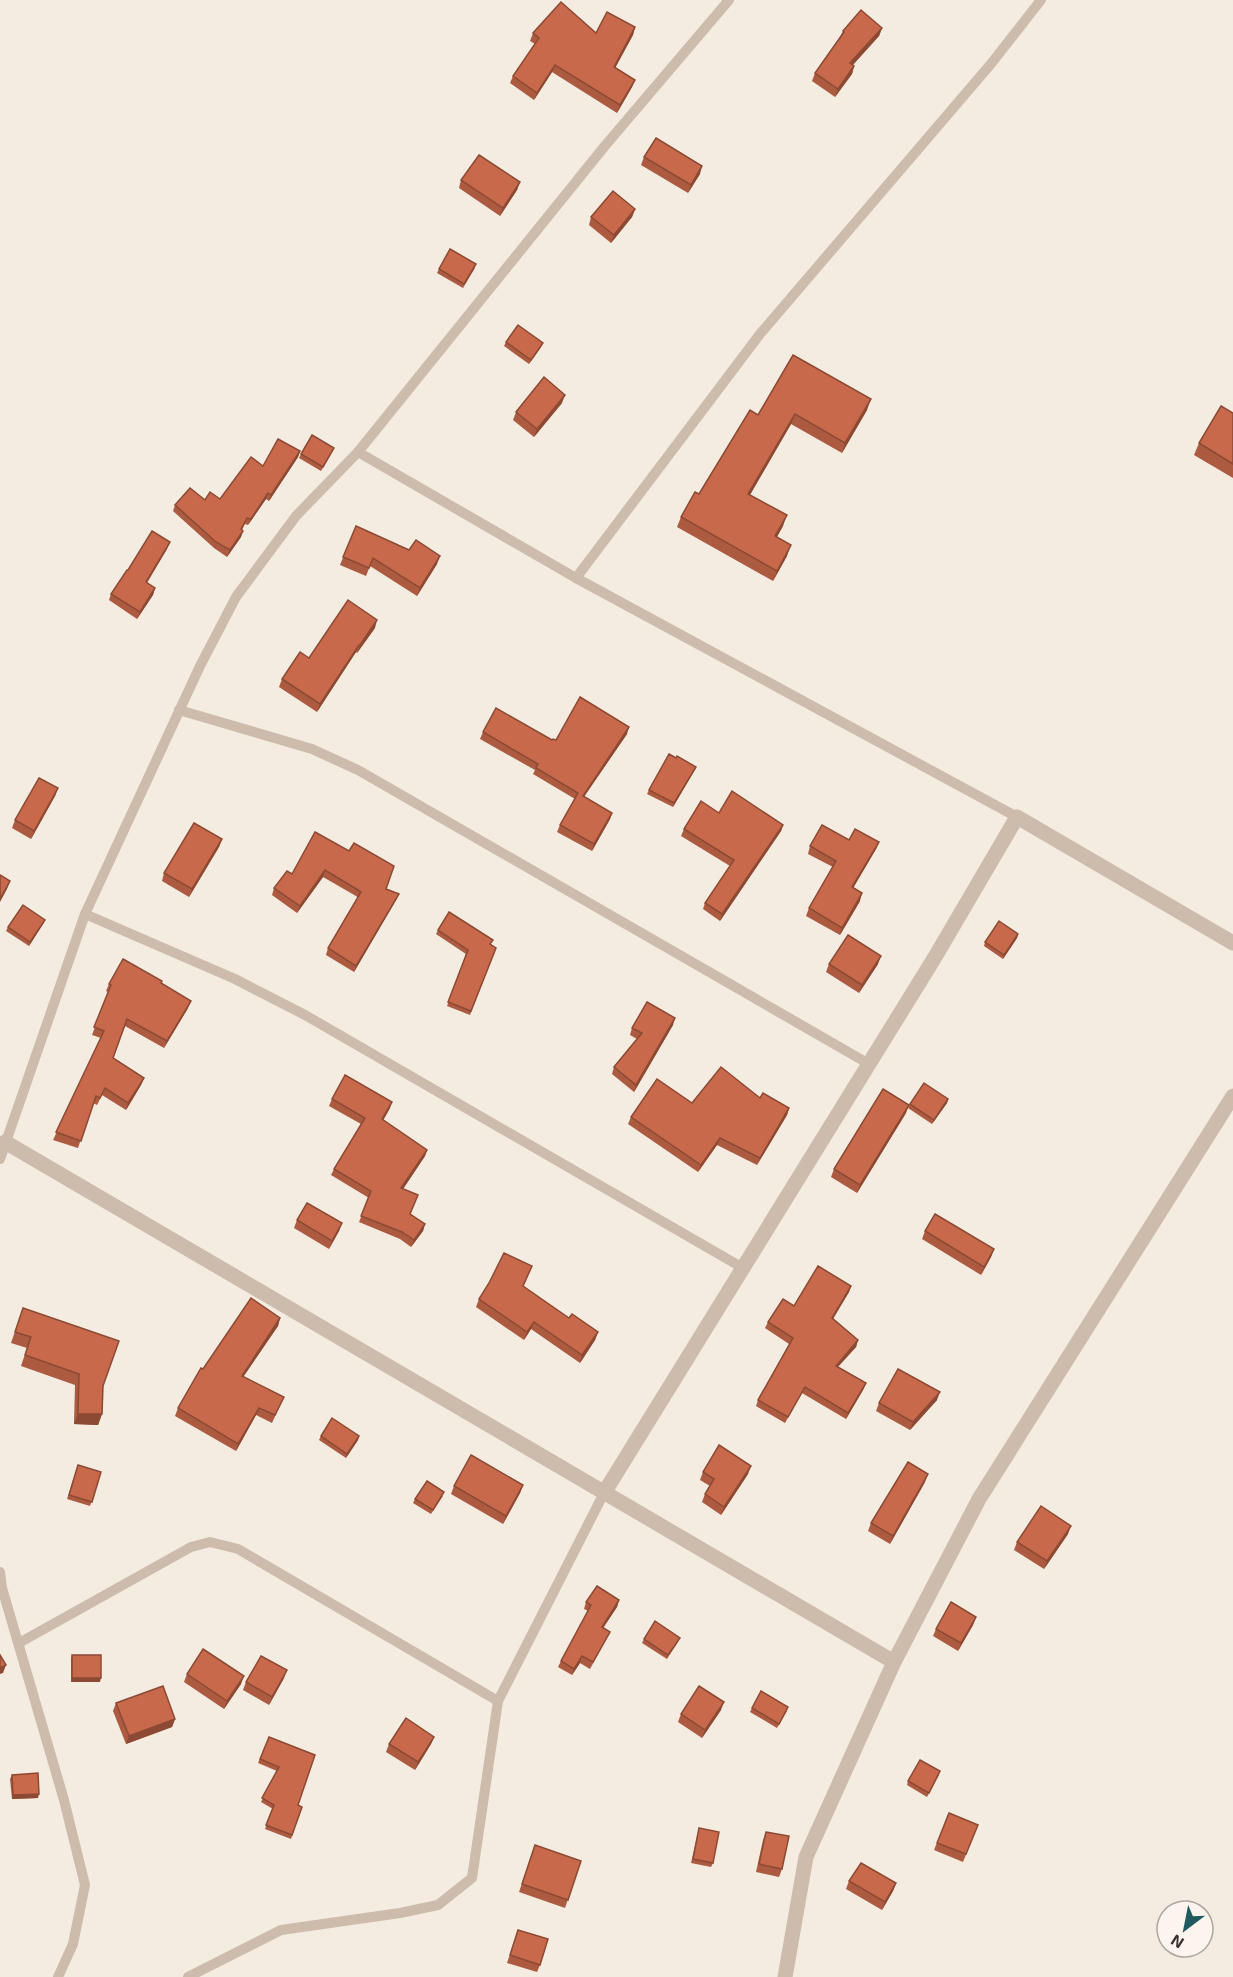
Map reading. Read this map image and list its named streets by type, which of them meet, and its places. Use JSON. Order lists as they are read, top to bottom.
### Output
{
  "north": "bottom left"
}
